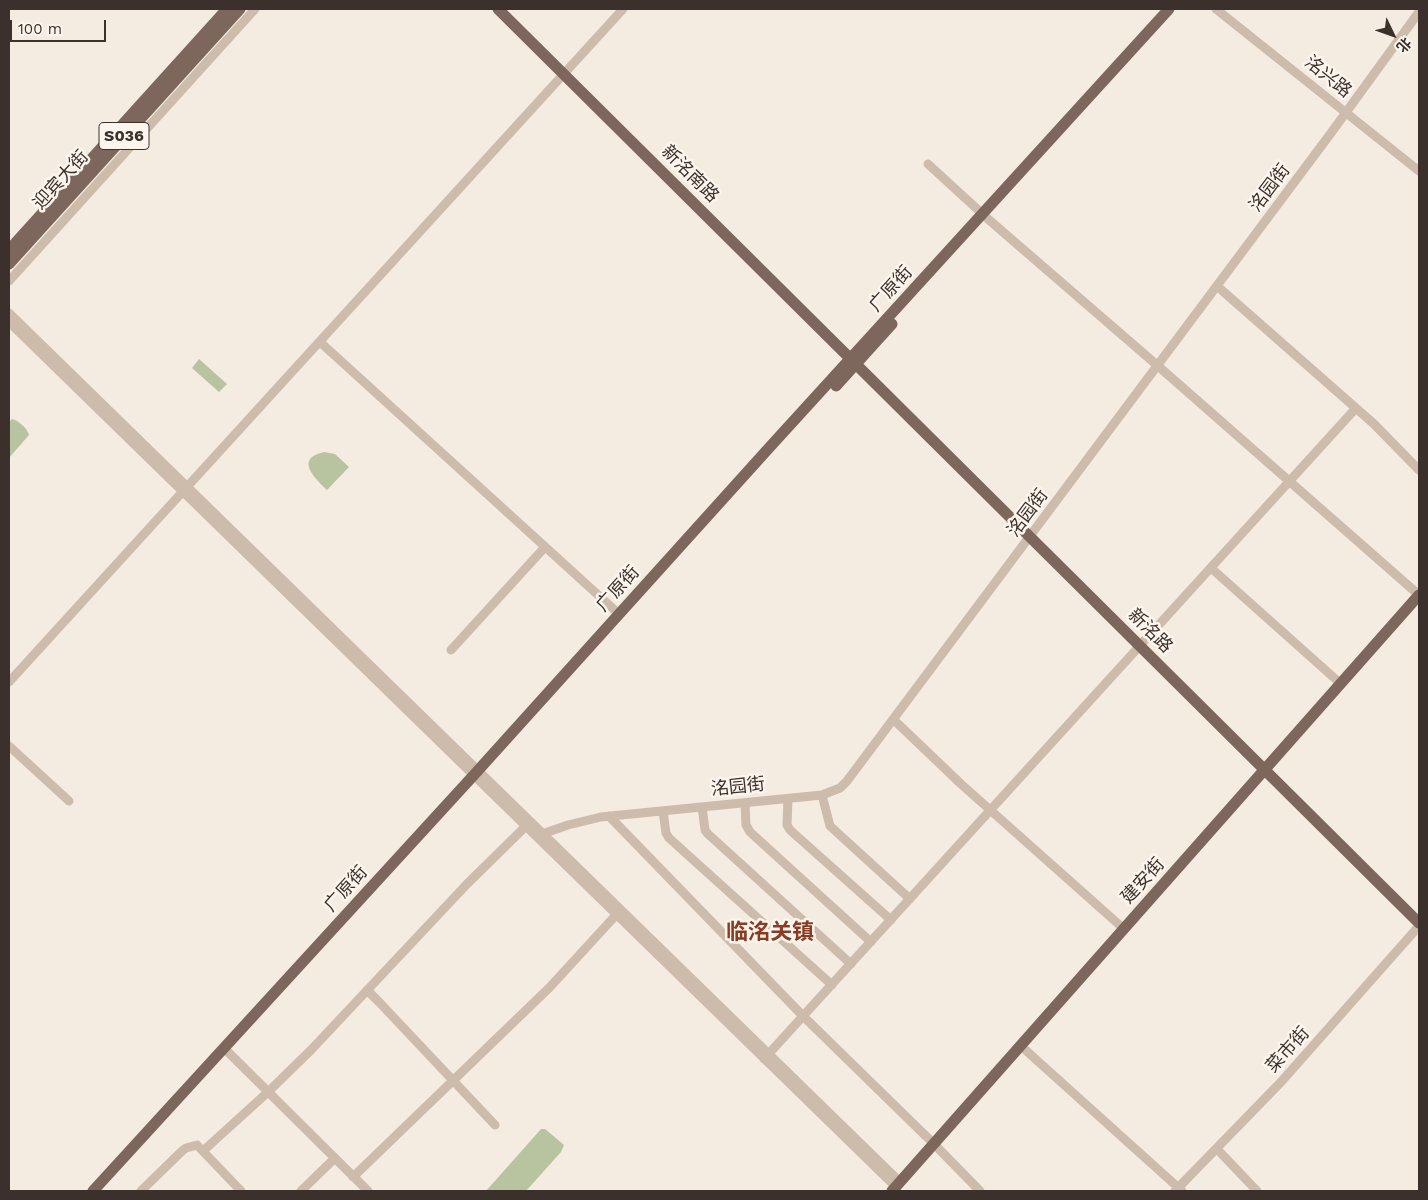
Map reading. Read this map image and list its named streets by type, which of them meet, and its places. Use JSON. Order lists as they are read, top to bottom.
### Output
{
  "streets": {
    "main road": [
      "S036",
      "新洺南路",
      "迎宾大街",
      "广原街",
      "新洺路",
      "建安街"
    ],
    "street": ["洺兴路", "洺园街", "菜市街"]
  },
  "crossings": [
    ["洺兴路", "洺园街"],
    ["新洺南路", "广原街"],
    ["新洺南路", "新洺路"],
    ["洺园街", "新洺路"],
    ["广原街", "新洺路"],
    ["新洺路", "建安街"],
    ["新洺路", "菜市街"]
  ],
  "districts": ["临洺关镇"],
  "scale_bar": "100 m",
  "north": "bottom right"
}
